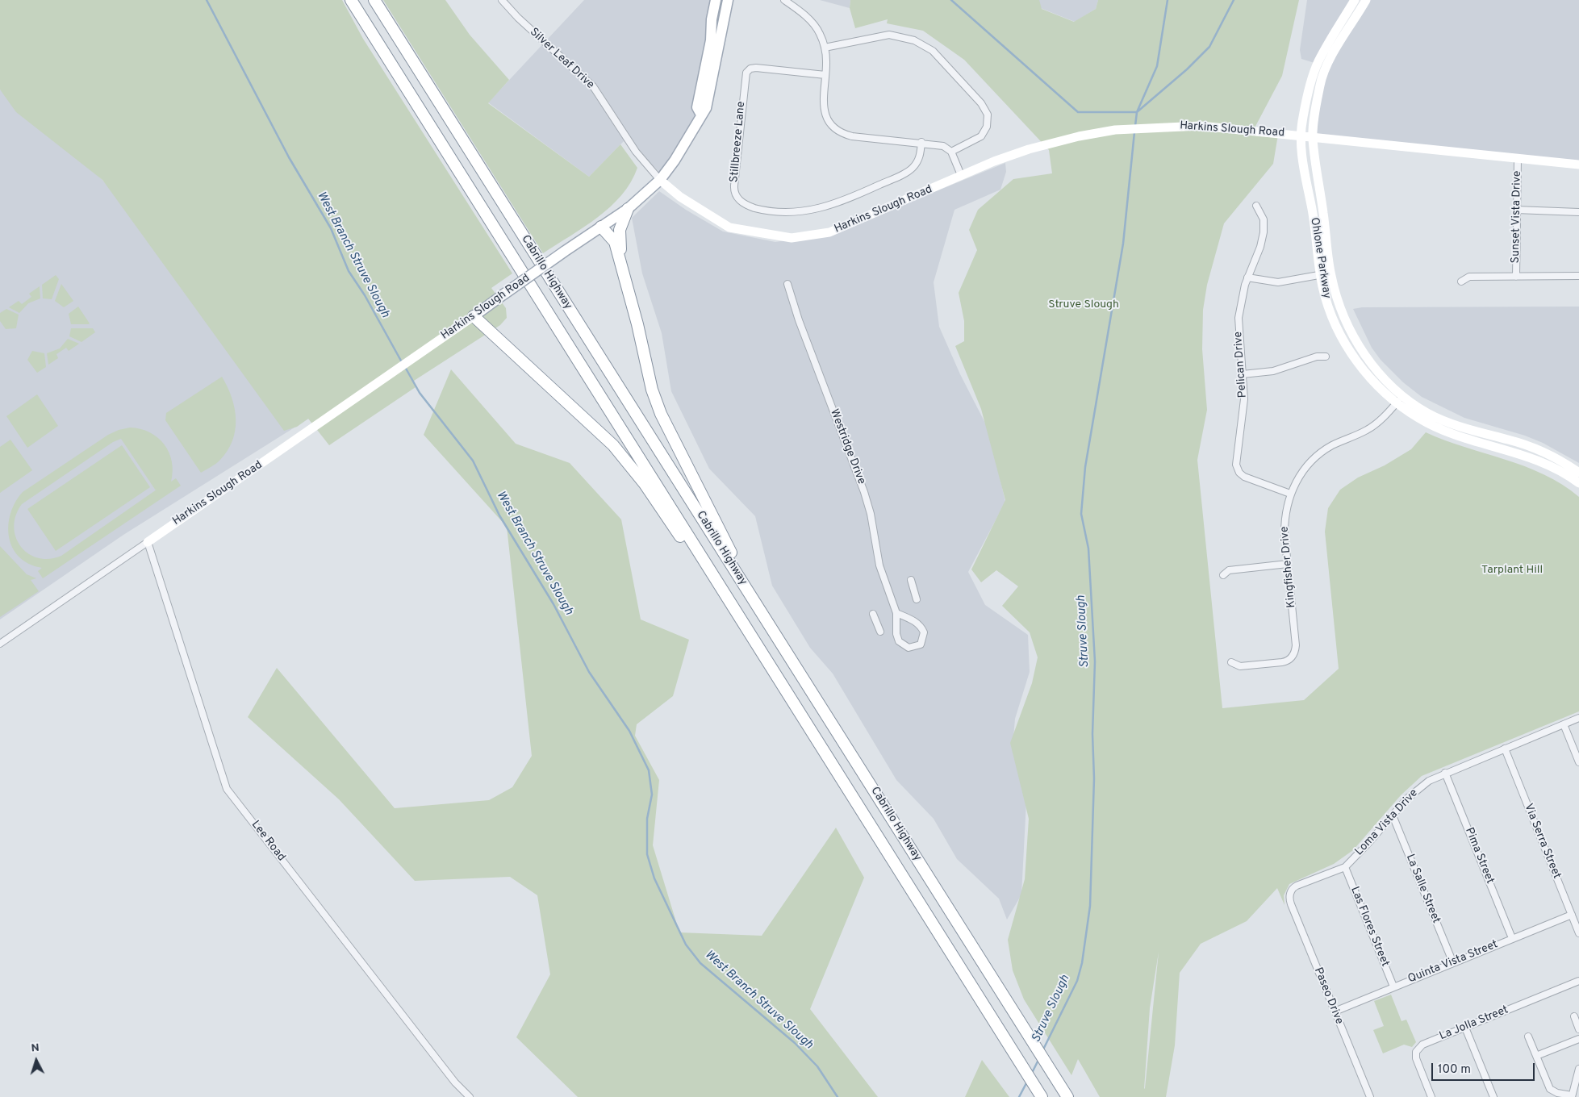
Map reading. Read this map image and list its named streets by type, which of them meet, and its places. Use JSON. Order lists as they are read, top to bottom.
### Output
{
  "streets": {
    "highway": ["Cabrillo Highway"],
    "main road": ["Harkins Slough Road"],
    "street": [
      "Silver Leaf Drive",
      "Stillbreeze Lane",
      "Sunset Vista Drive",
      "Ohlone Parkway",
      "Pelican Drive",
      "Westridge Drive",
      "Kingfisher Drive",
      "Loma Vista Drive",
      "Lee Road",
      "Via Serra Street",
      "Pima Street",
      "La Salle Street",
      "Las Flores Street",
      "Quinta Vista Street",
      "Paseo Drive",
      "La Jolla Street"
    ]
  },
  "crossings": [
    ["Silver Leaf Drive", "Harkins Slough Road"],
    ["Harkins Slough Road", "Sunset Vista Drive"],
    ["Harkins Slough Road", "Ohlone Parkway"],
    ["Harkins Slough Road", "Lee Road"],
    ["Ohlone Parkway", "Kingfisher Drive"],
    ["Pelican Drive", "Kingfisher Drive"],
    ["Loma Vista Drive", "Via Serra Street"],
    ["Loma Vista Drive", "Pima Street"],
    ["Loma Vista Drive", "La Salle Street"],
    ["Loma Vista Drive", "Las Flores Street"],
    ["Loma Vista Drive", "Paseo Drive"],
    ["Via Serra Street", "Quinta Vista Street"],
    ["Pima Street", "Quinta Vista Street"],
    ["La Salle Street", "Quinta Vista Street"],
    ["Las Flores Street", "Quinta Vista Street"],
    ["Quinta Vista Street", "Paseo Drive"]
  ],
  "water": ["West Branch Struve Slough", "Struve Slough"],
  "parks": ["Struve Slough", "Tarplant Hill"],
  "scale_bar": "100 m",
  "north": "top"
}
